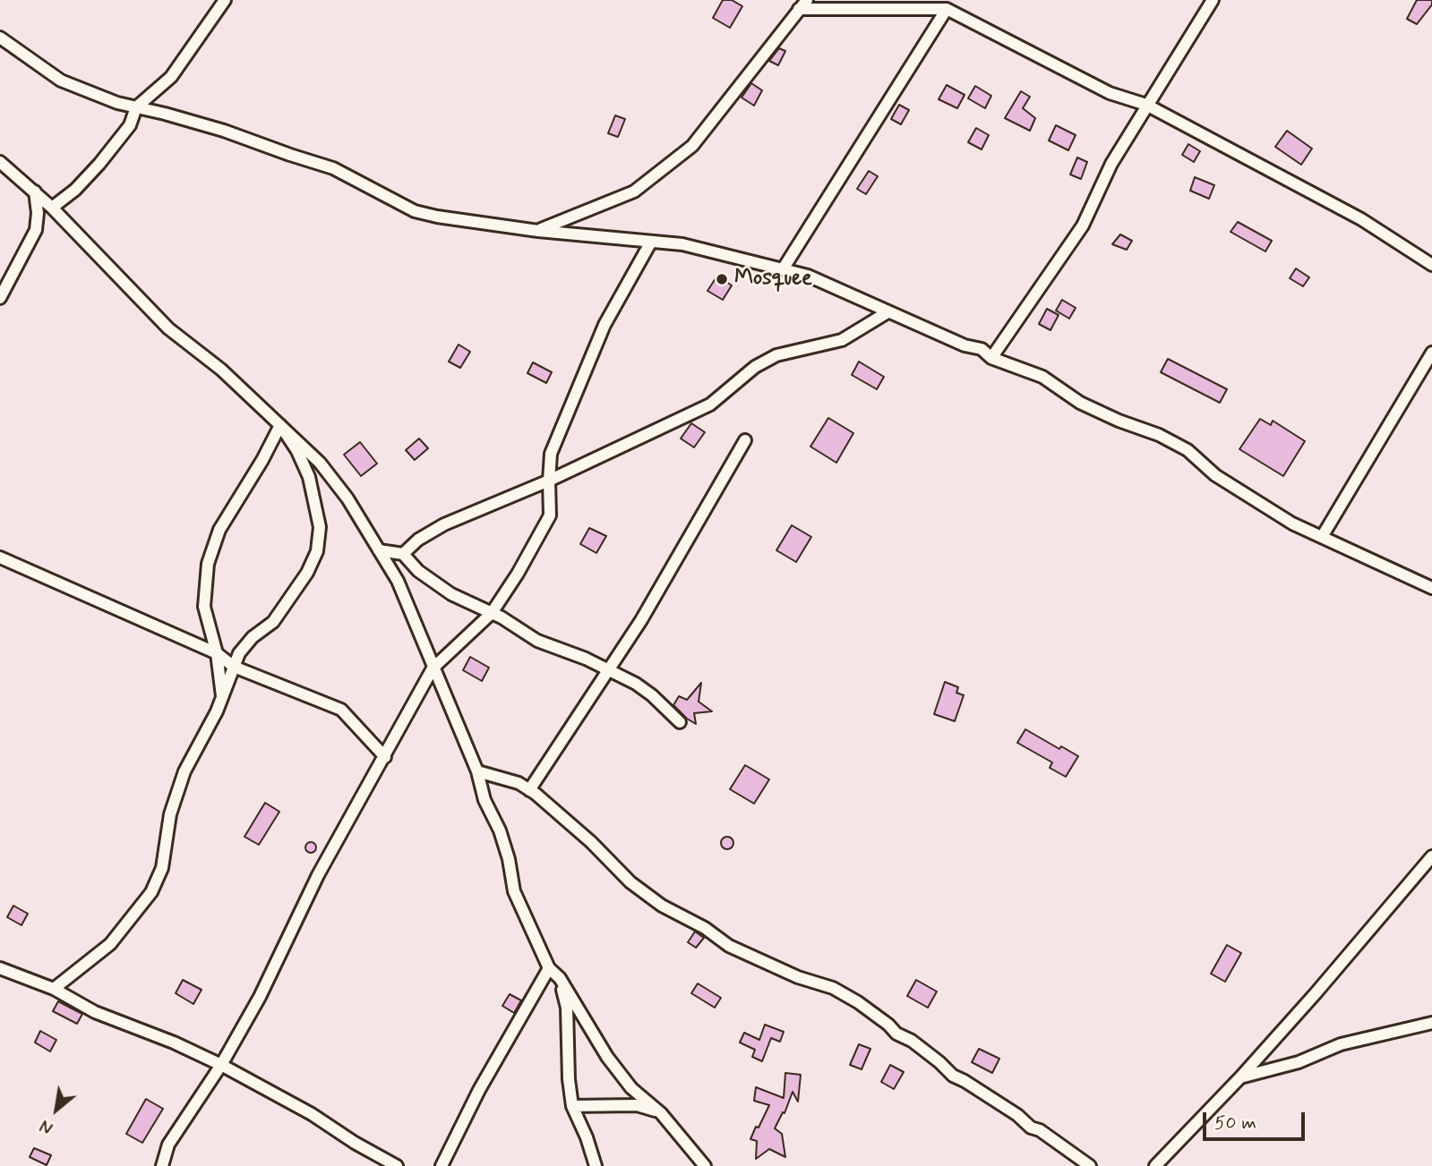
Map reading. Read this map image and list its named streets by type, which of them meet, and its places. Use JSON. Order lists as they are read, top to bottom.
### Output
{
  "places": ["Mosquee"],
  "scale_bar": "50 m",
  "north": "bottom left"
}
